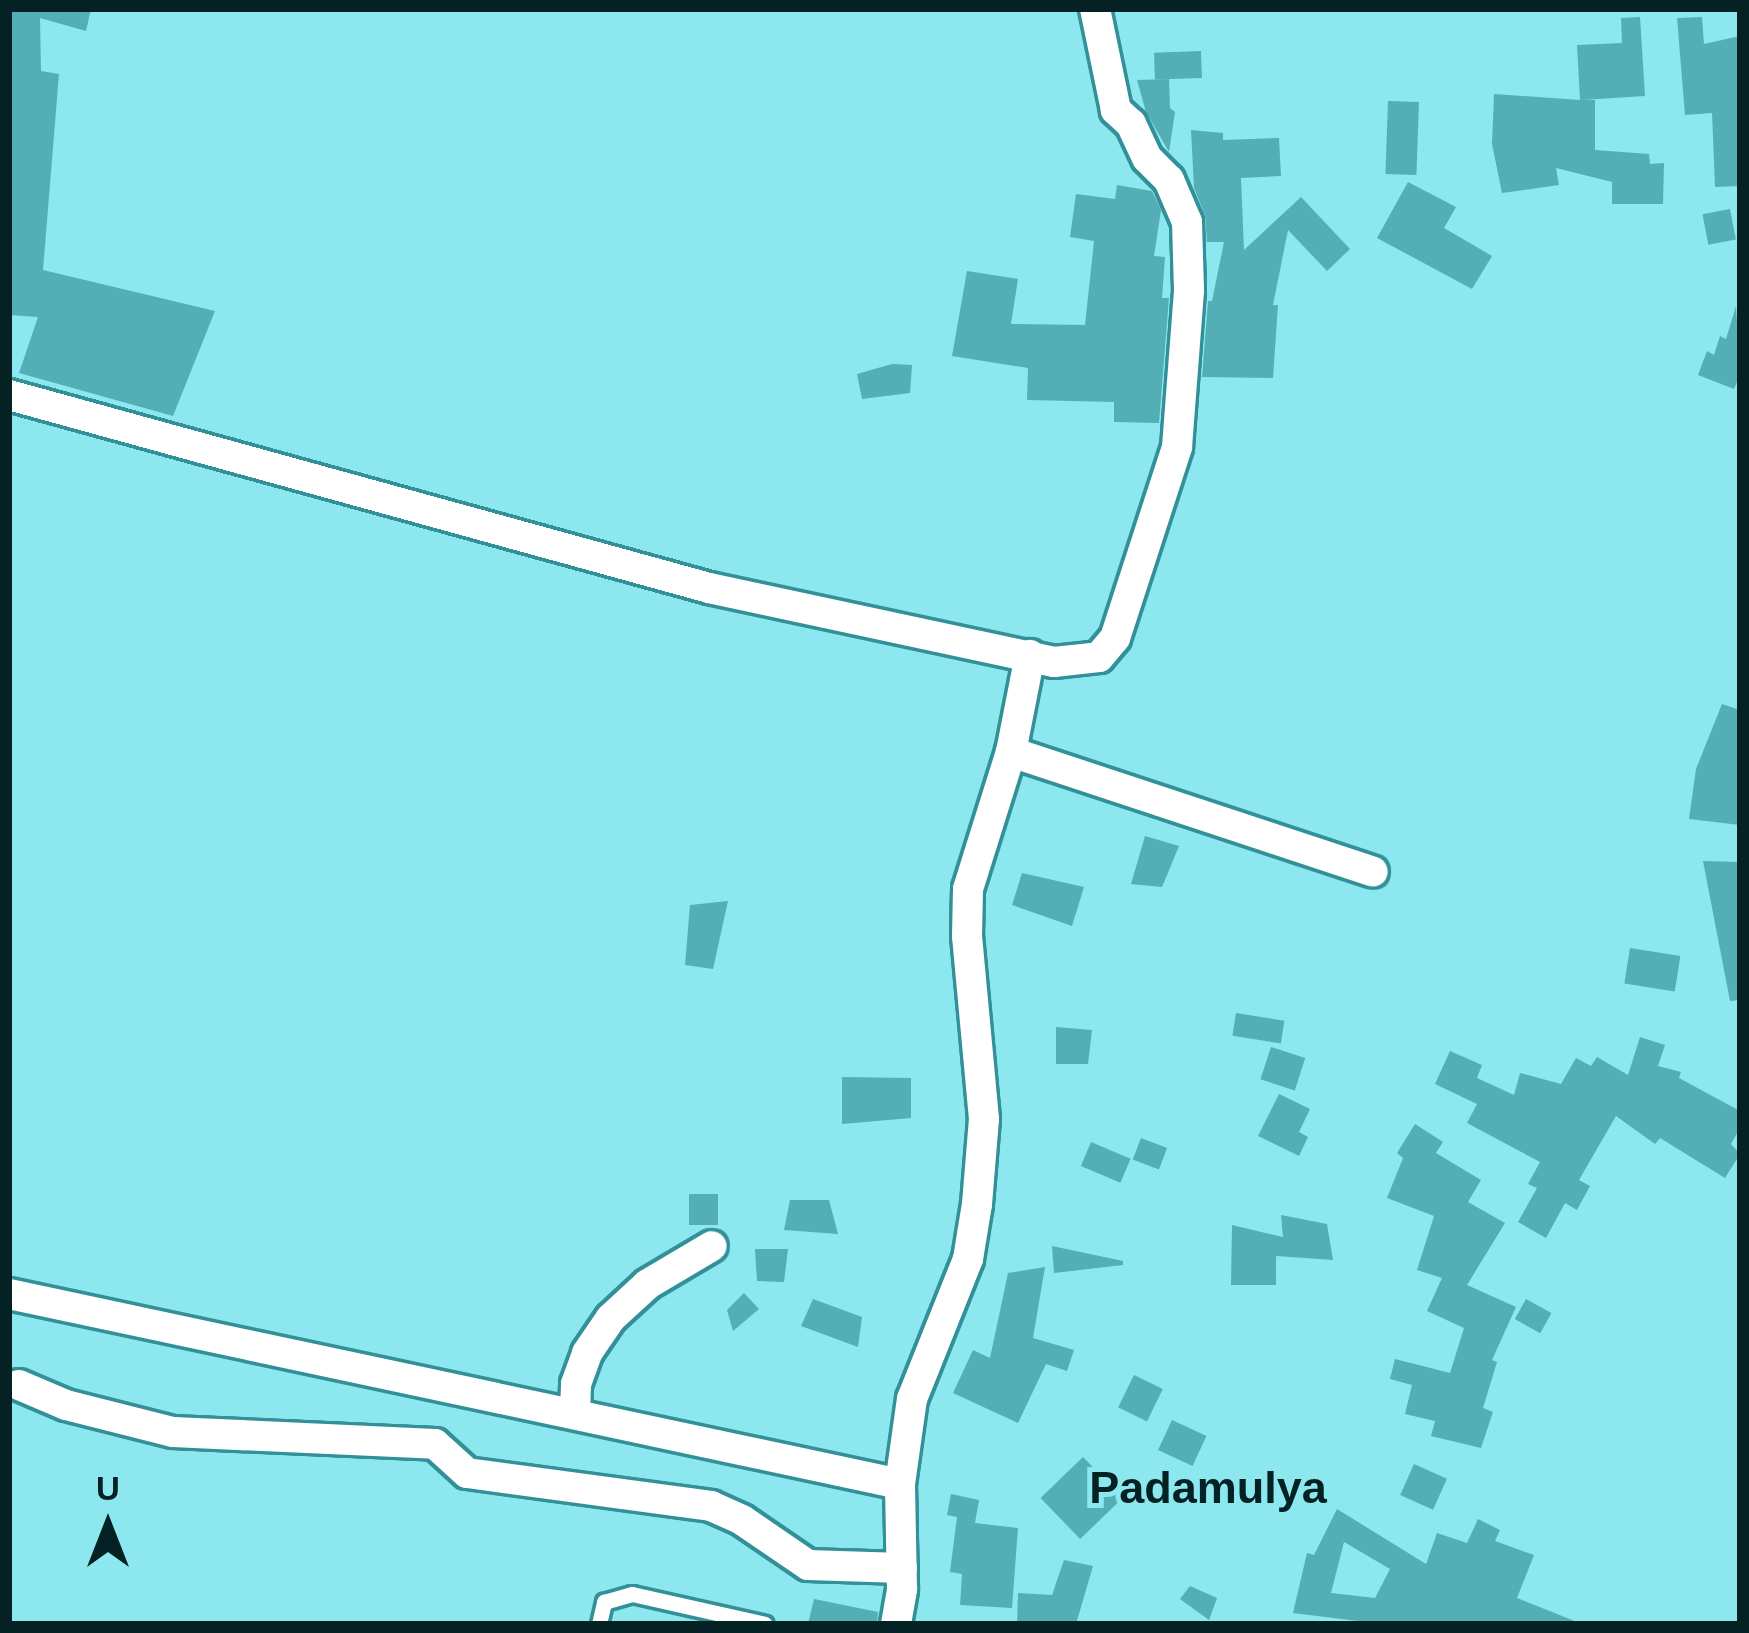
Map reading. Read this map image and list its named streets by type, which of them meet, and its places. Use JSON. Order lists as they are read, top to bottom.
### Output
{
  "districts": ["Padamulya"],
  "north": "top"
}
